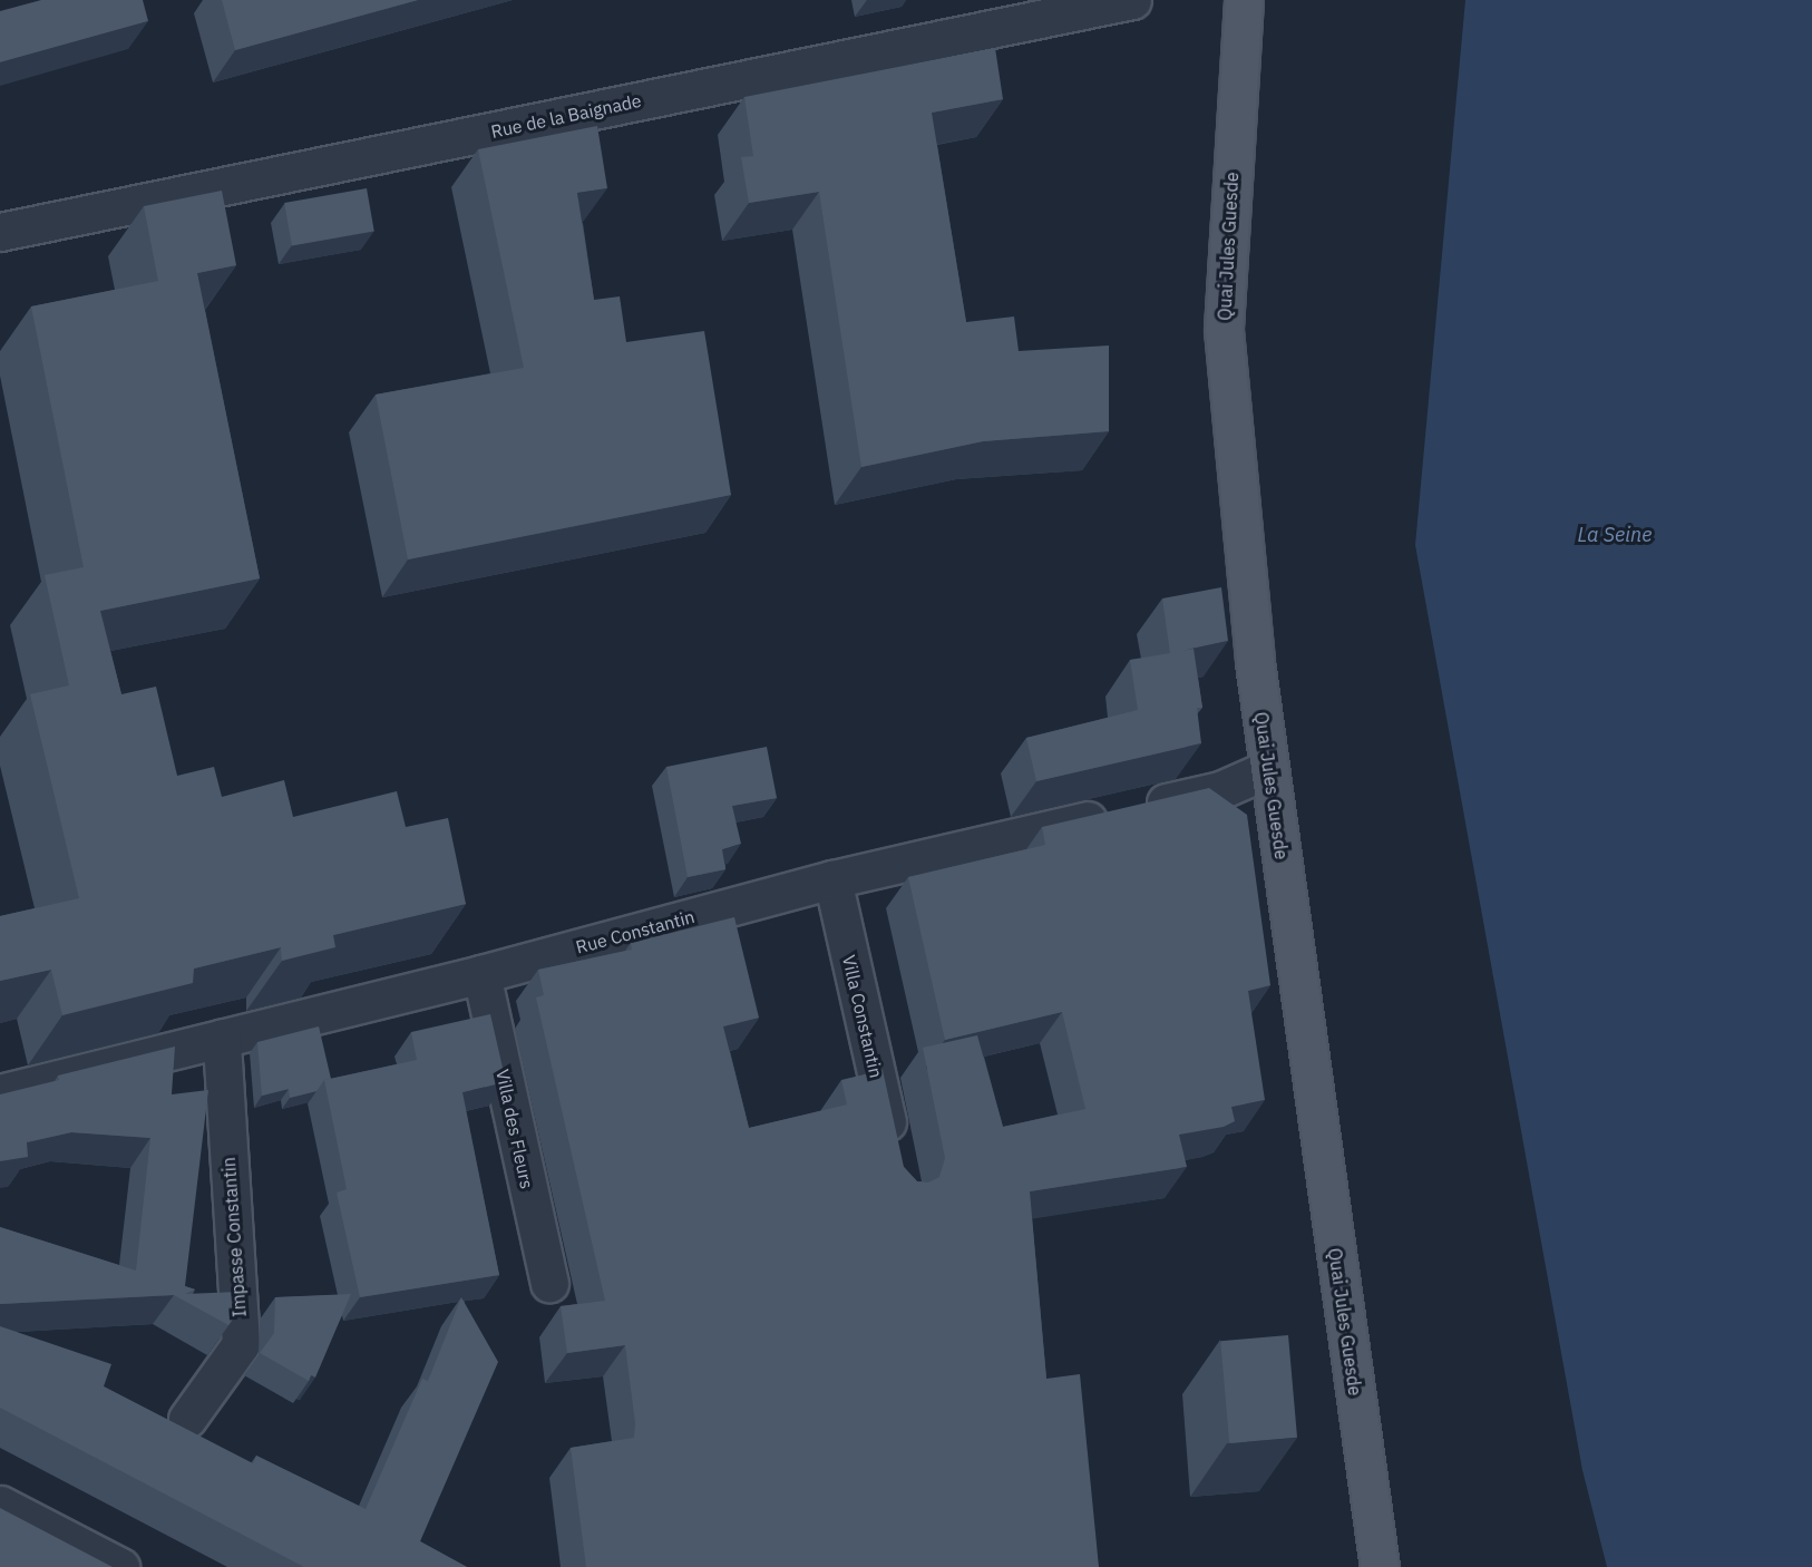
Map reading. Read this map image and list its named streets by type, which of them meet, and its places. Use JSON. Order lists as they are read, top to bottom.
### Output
{
  "streets": {
    "main road": ["Quai Jules Guesde"],
    "street": [
      "Rue de la Baignade",
      "Rue Constantin",
      "Villa Constantin",
      "Villa des Fleurs",
      "Impasse Constantin"
    ]
  },
  "crossings": [
    ["Quai Jules Guesde", "Rue Constantin"],
    ["Rue Constantin", "Villa Constantin"],
    ["Rue Constantin", "Villa des Fleurs"],
    ["Rue Constantin", "Impasse Constantin"]
  ],
  "water": ["La Seine"]
}
